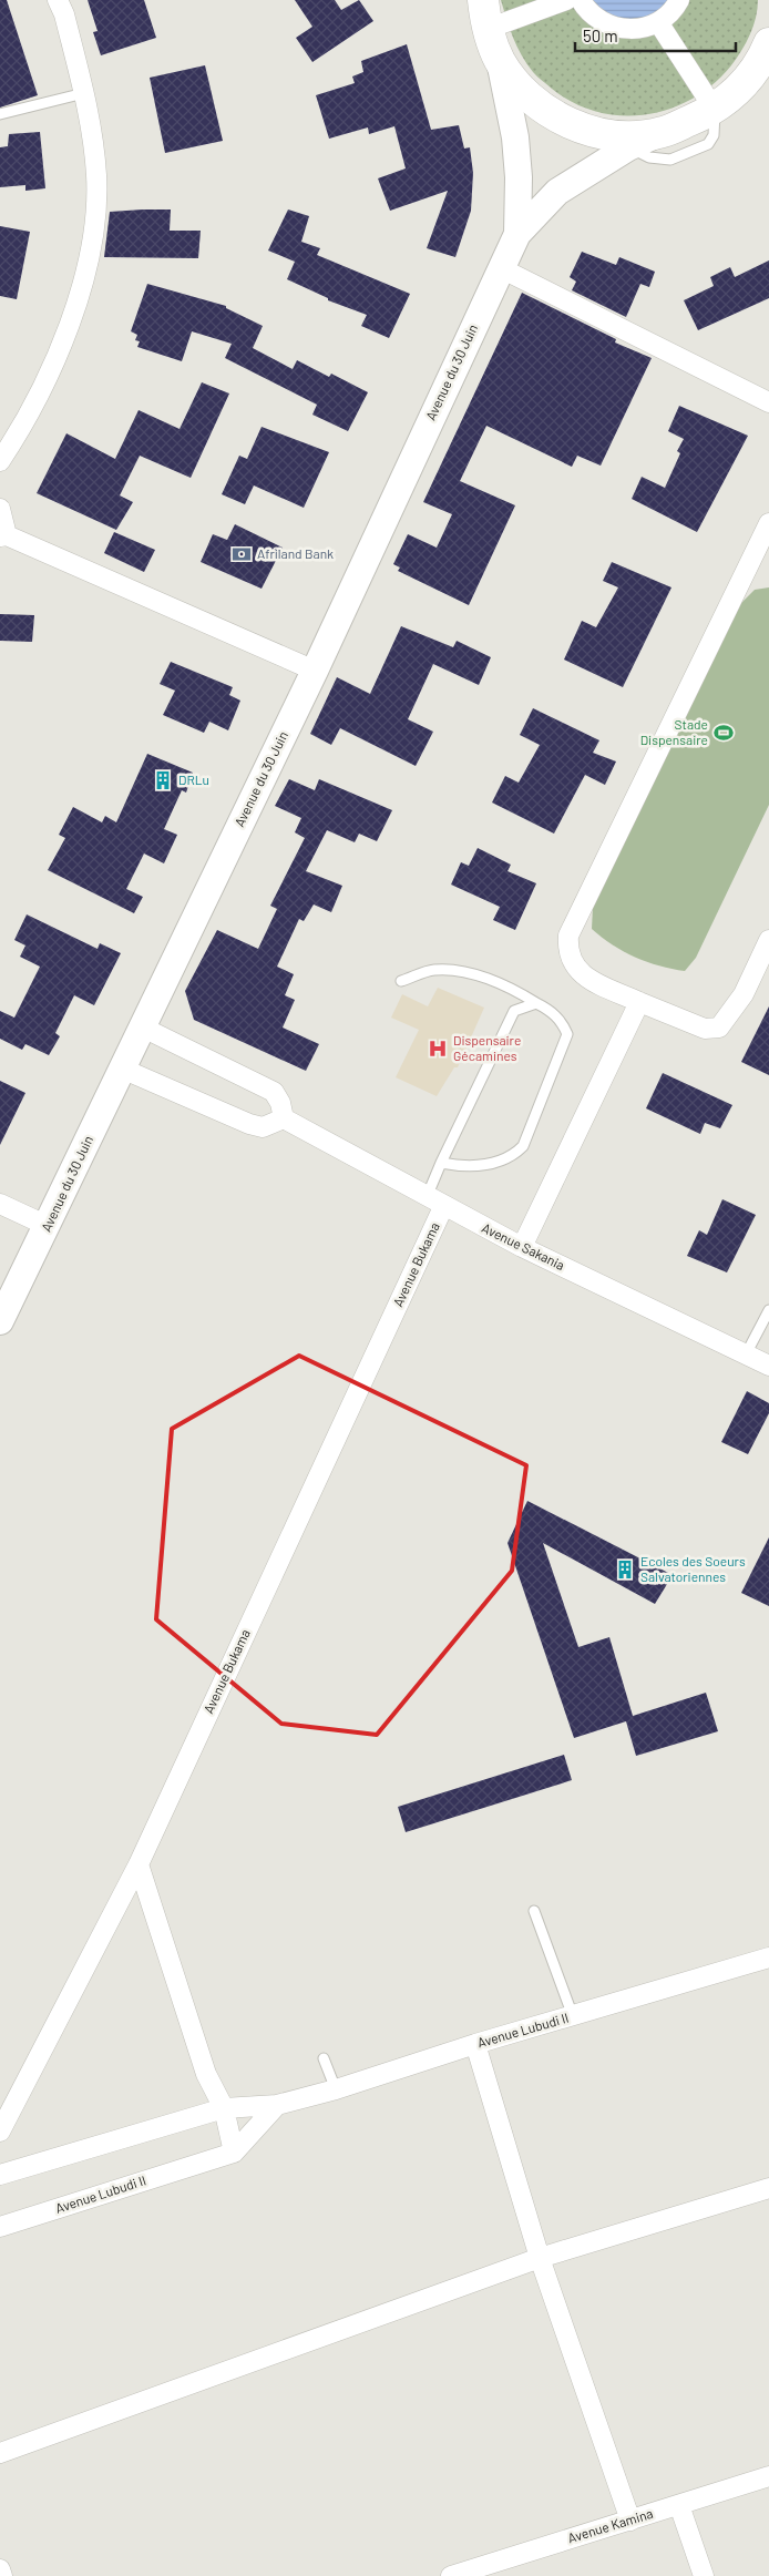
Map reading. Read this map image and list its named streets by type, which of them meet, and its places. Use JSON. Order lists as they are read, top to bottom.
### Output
{
  "streets": {
    "street": [
      "Avenue du 30 Juin",
      "Avenue Sakania",
      "Avenue Bukama",
      "Avenue Lubudi II",
      "Avenue Kamina"
    ]
  },
  "crossings": [
    ["Avenue Sakania", "Avenue Bukama"]
  ],
  "places": {
    "bank": ["Afriland Bank"],
    "sports": ["Stade Dispensaire"],
    "building": ["DRLu", "Ecoles des Soeurs Salvatoriennes"],
    "hospital": ["Dispensaire Gécamines"]
  },
  "scale_bar": "50 m"
}
